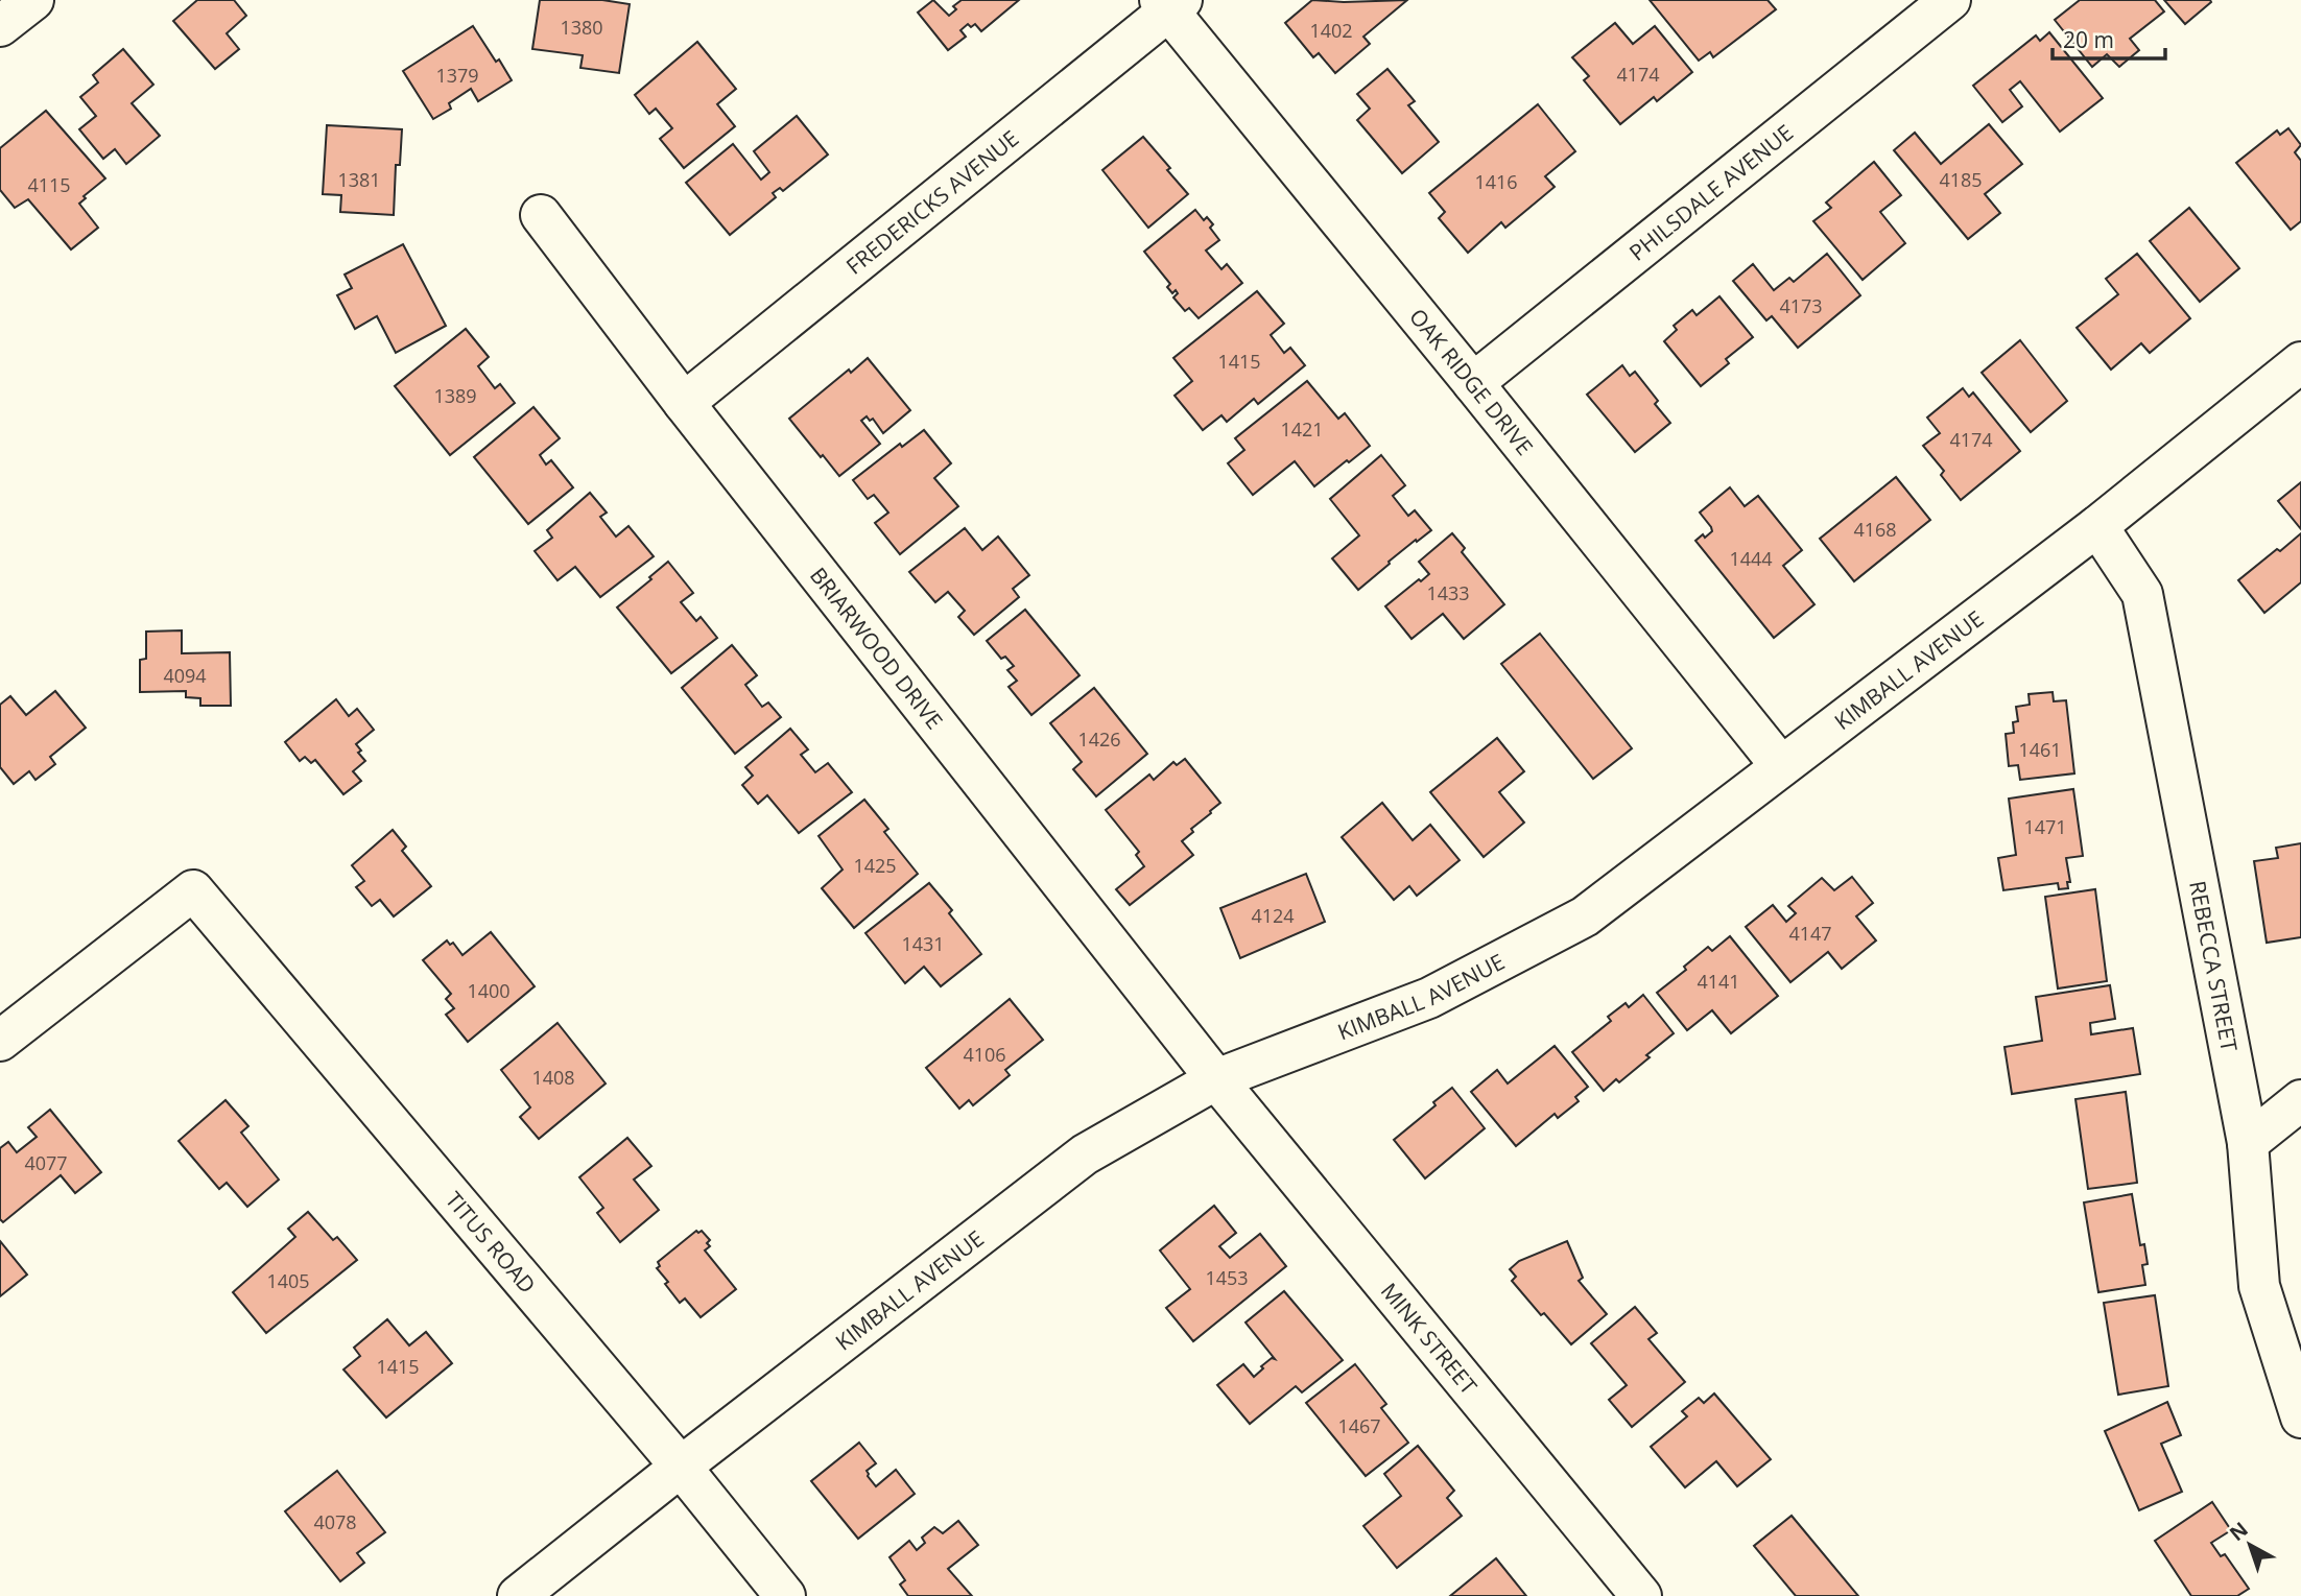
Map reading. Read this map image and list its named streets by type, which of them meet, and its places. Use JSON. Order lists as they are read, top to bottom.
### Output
{
  "streets": {
    "street": [
      "PHILSDALE AVENUE",
      "FREDERICKS AVENUE",
      "OAK RIDGE DRIVE",
      "BRIARWOOD DRIVE",
      "KIMBALL AVENUE",
      "REBECCA STREET",
      "TITUS ROAD",
      "MINK STREET"
    ]
  },
  "crossings": [
    ["PHILSDALE AVENUE", "OAK RIDGE DRIVE"],
    ["FREDERICKS AVENUE", "OAK RIDGE DRIVE"],
    ["FREDERICKS AVENUE", "BRIARWOOD DRIVE"],
    ["OAK RIDGE DRIVE", "KIMBALL AVENUE"],
    ["BRIARWOOD DRIVE", "KIMBALL AVENUE"],
    ["BRIARWOOD DRIVE", "MINK STREET"],
    ["KIMBALL AVENUE", "REBECCA STREET"],
    ["KIMBALL AVENUE", "TITUS ROAD"],
    ["KIMBALL AVENUE", "MINK STREET"]
  ],
  "house_numbers": [
    "1380",
    "1402",
    "4174",
    "1379",
    "1381",
    "4185",
    "1416",
    "4115",
    "4173",
    "1415",
    "1389",
    "1421",
    "4174",
    "4168",
    "1444",
    "1433",
    "4094",
    "1426",
    "1461",
    "1471",
    "1425",
    "4124",
    "4147",
    "1431",
    "4141",
    "1400",
    "4106",
    "1408",
    "4077",
    "1453",
    "1405",
    "1415",
    "1467",
    "4078"
  ],
  "scale_bar": "20 m",
  "north": "top left"
}
